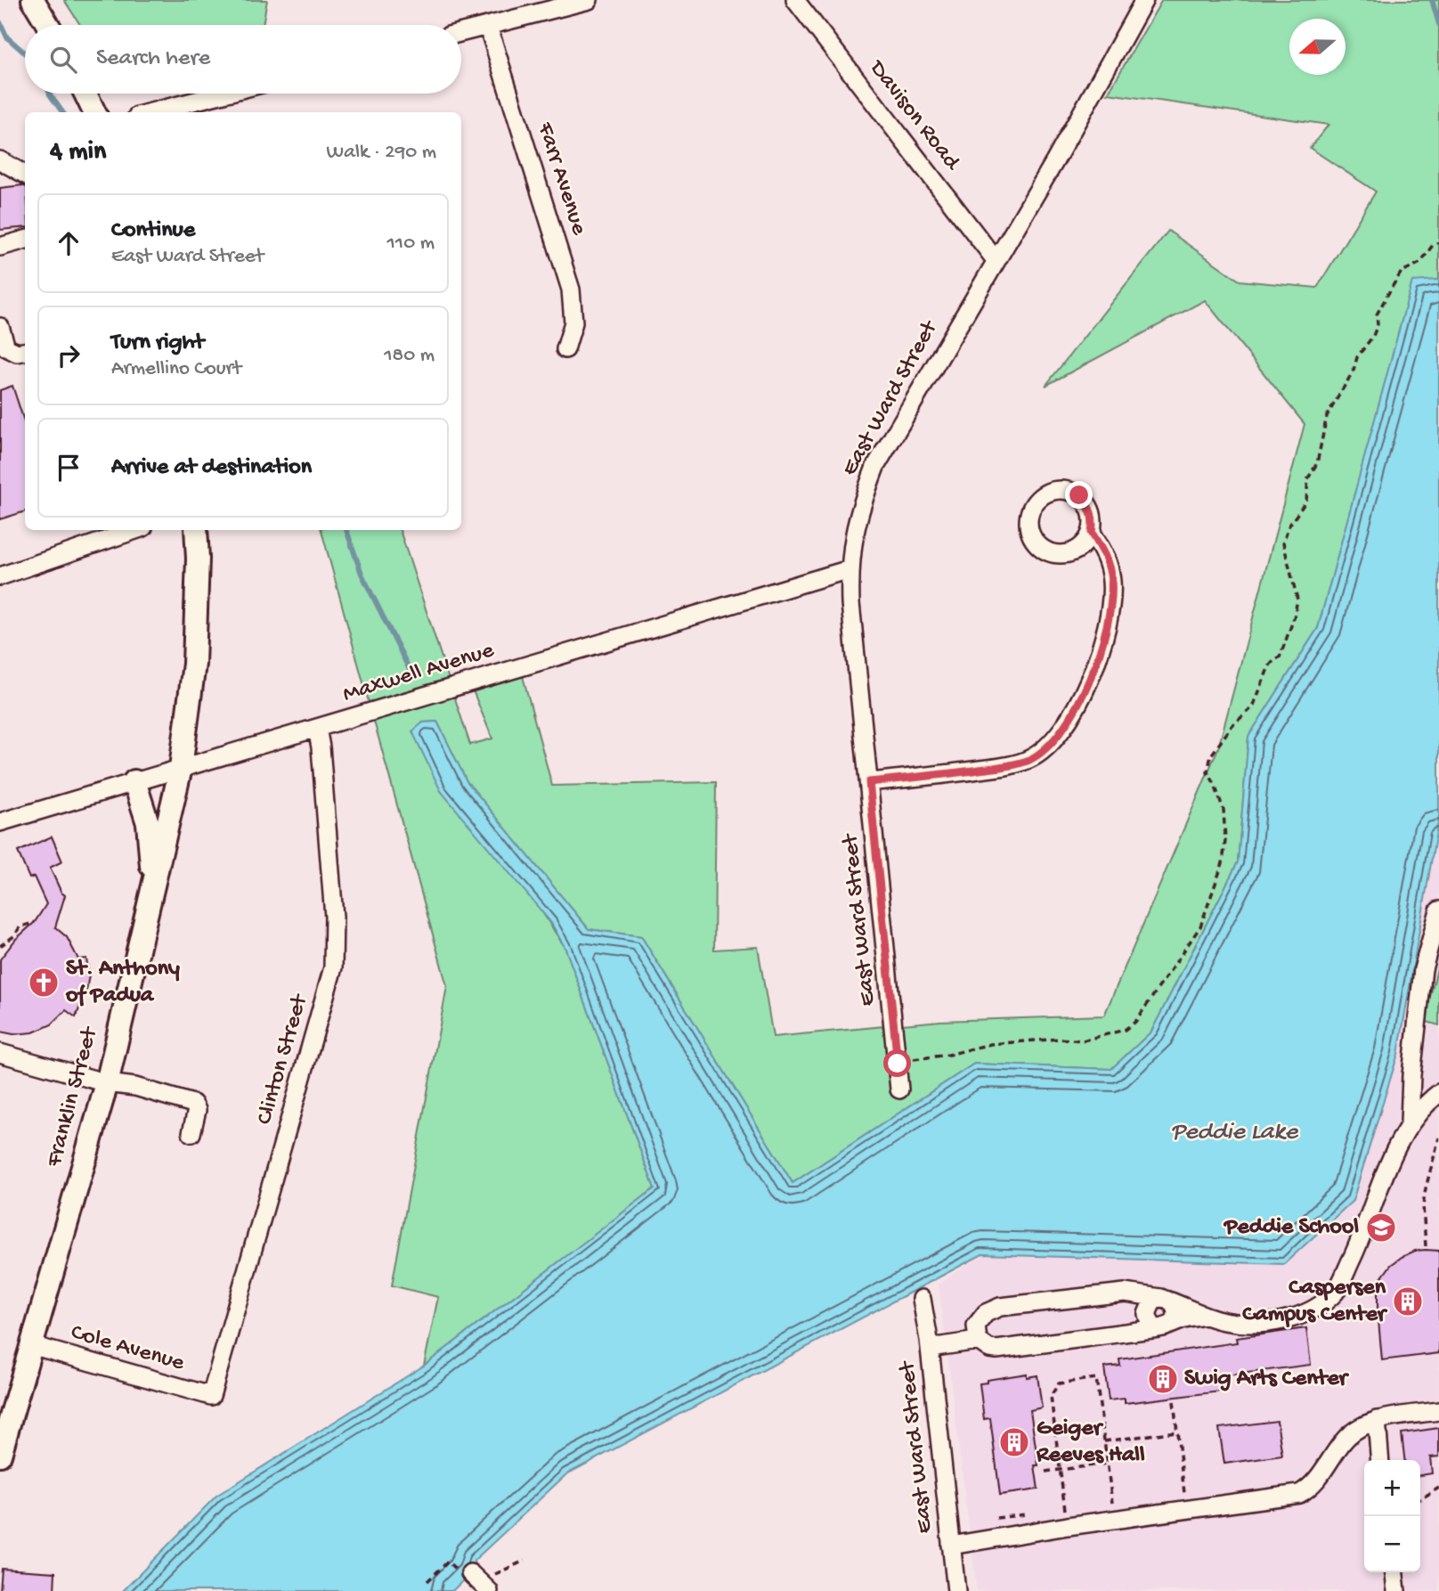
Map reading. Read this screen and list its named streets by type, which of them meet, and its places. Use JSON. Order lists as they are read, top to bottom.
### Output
{
  "streets": {
    "main road": ["Franklin Street"],
    "street": [
      "Davison Road",
      "Farr Avenue",
      "East Ward Street",
      "Maxwell Avenue",
      "Clinton Street",
      "Cole Avenue"
    ]
  },
  "crossings": [
    ["Davison Road", "East Ward Street"],
    ["East Ward Street", "Maxwell Avenue"],
    ["Maxwell Avenue", "Clinton Street"],
    ["Maxwell Avenue", "Franklin Street"],
    ["Clinton Street", "Cole Avenue"],
    ["Franklin Street", "Cole Avenue"]
  ],
  "water": ["Peddie Lake"],
  "places": {
    "church": ["St. Anthony of Padua"],
    "school or university": ["Peddie School"],
    "building": ["Caspersen Campus Center", "Swig Arts Center", "Geiger Reeves Hall"]
  },
  "north": "left",
  "page": {
    "search": "Search here",
    "heading": ["4 min", "Walk · 290 m"],
    "list": [
      ["Continue", "East Ward Street", "110 m"],
      ["Turn right", "Armellino Court", "180 m"],
      "Arrive at destination"
    ],
    "map_buttons": ["+", "−"]
  }
}
